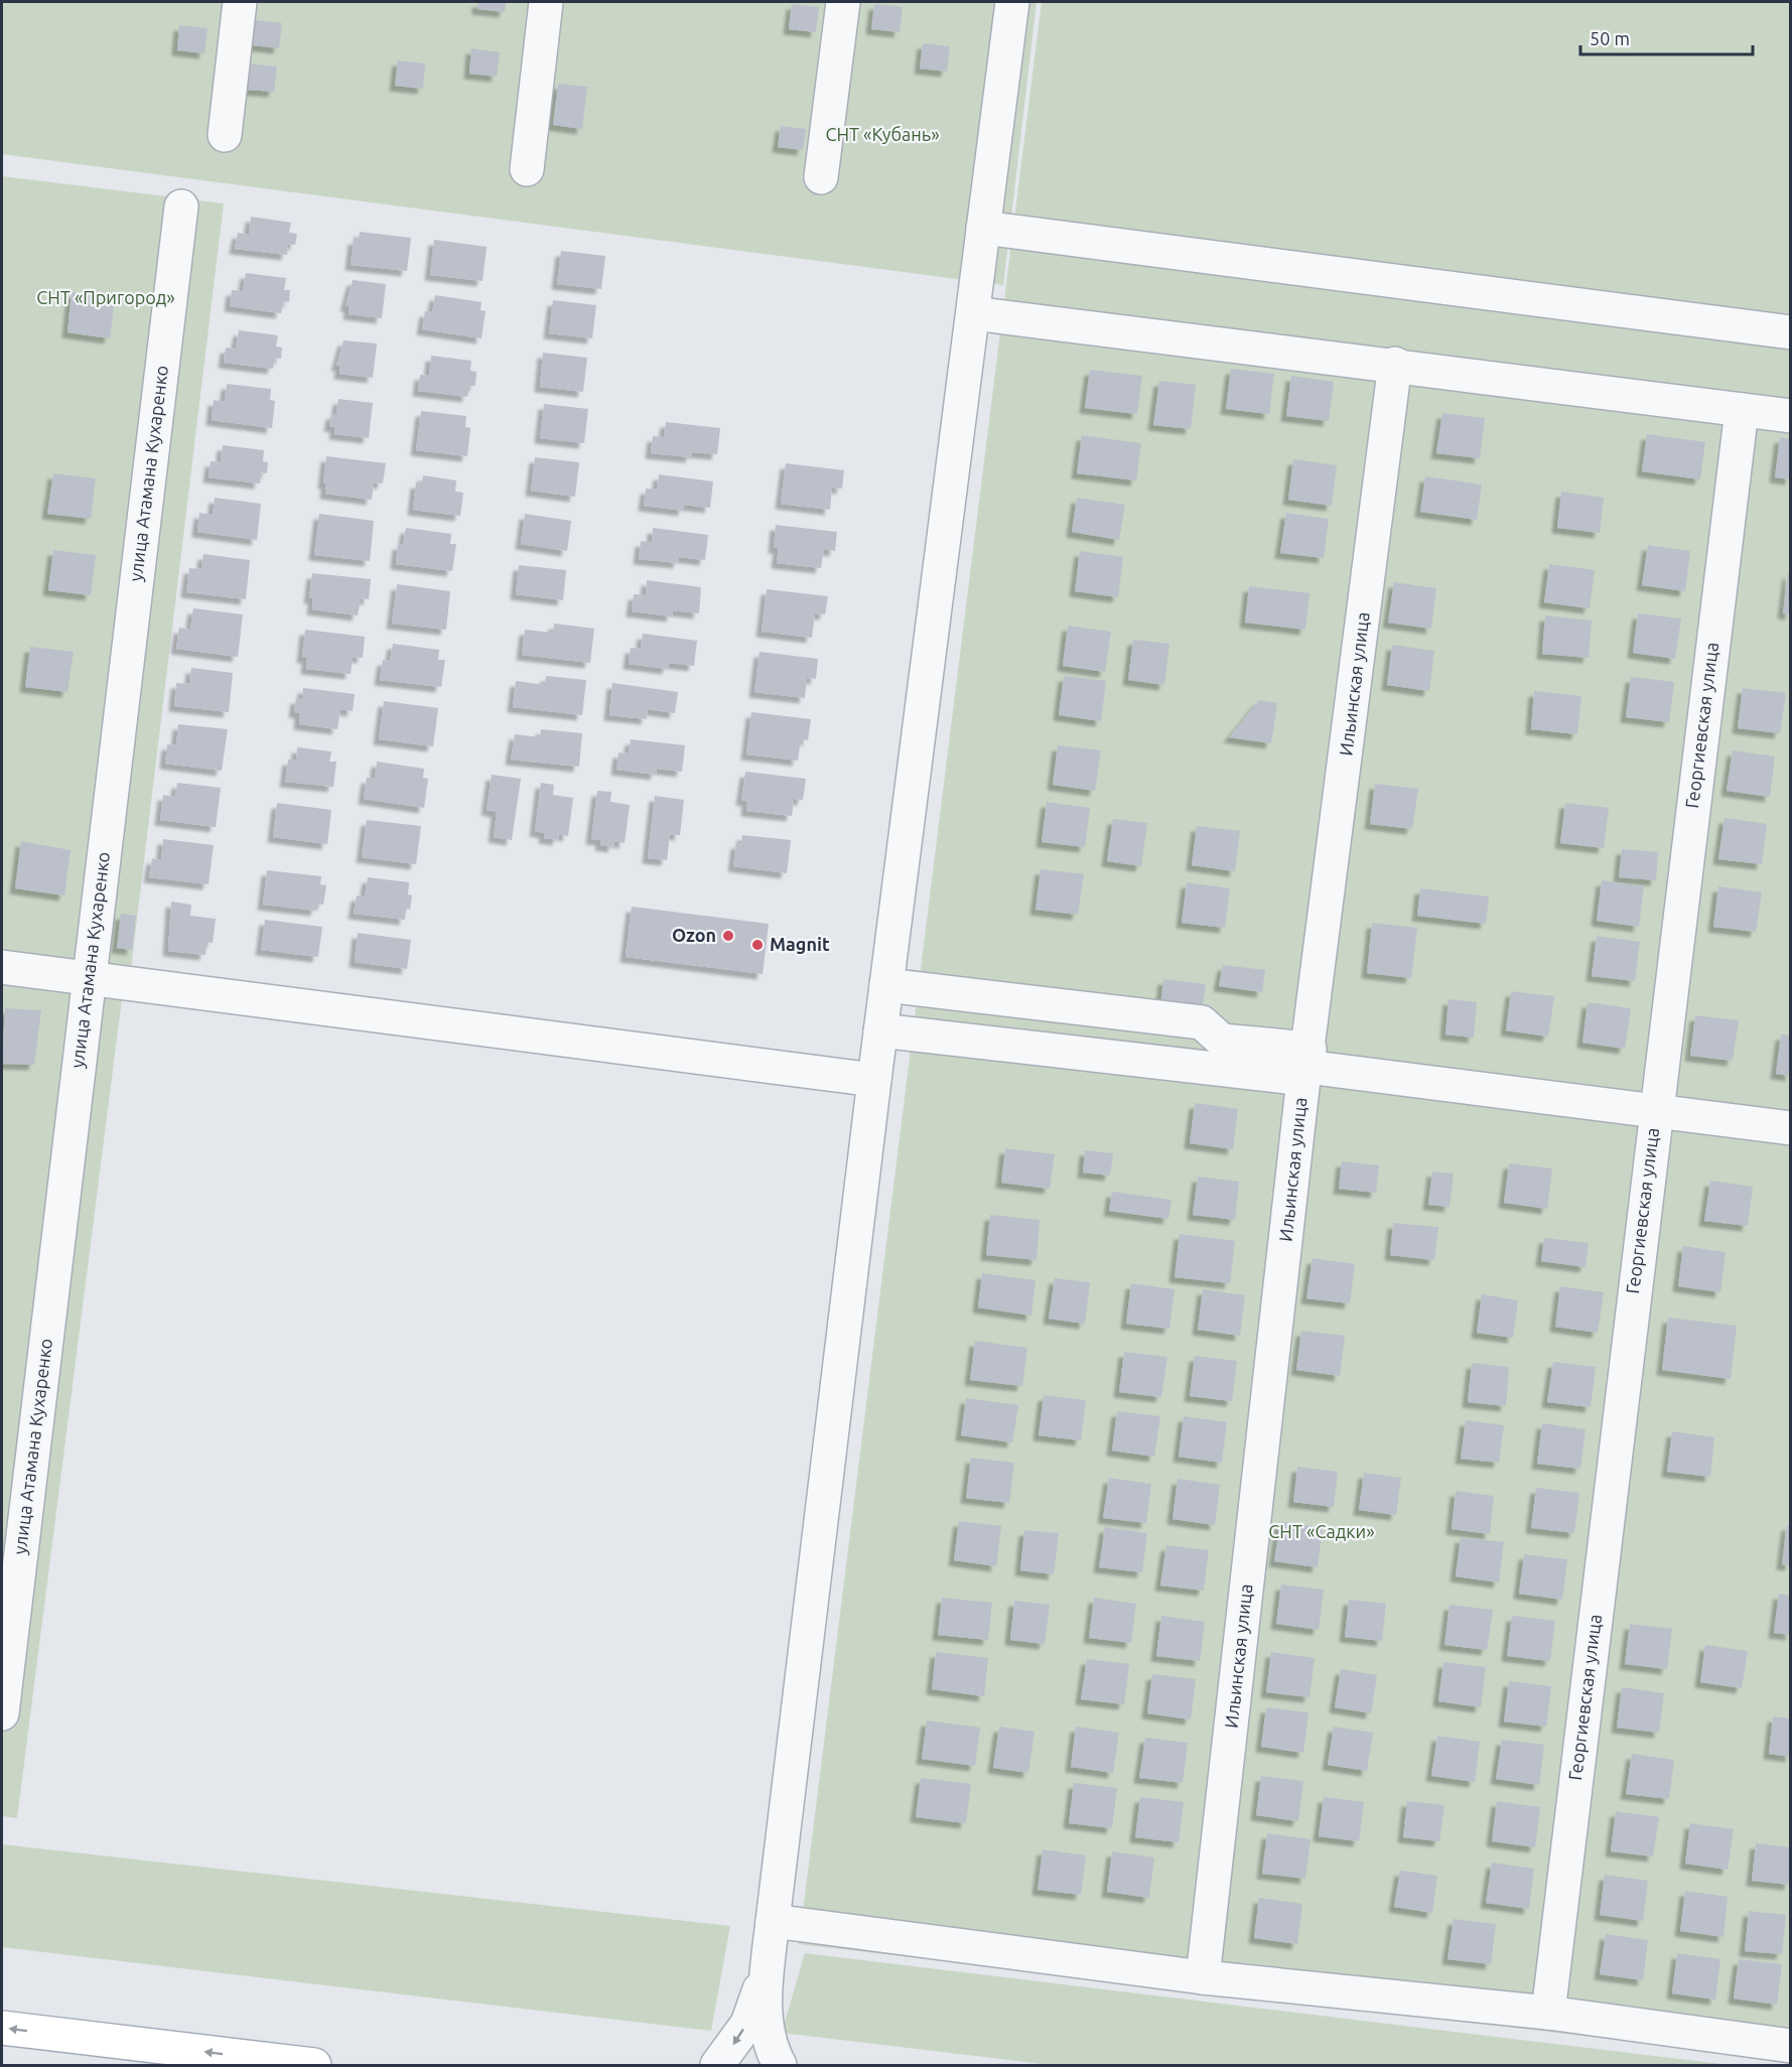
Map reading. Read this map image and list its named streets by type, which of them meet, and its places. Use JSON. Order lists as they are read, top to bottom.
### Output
{
  "streets": {
    "street": ["улица Атамана Кухаренко", "Ильинская улица", "Георгиевская улица"]
  },
  "parks": ["СНТ «Кубань»", "СНТ «Пригород»", "СНТ «Садки»"],
  "places": ["Ozon", "Magnit"],
  "scale_bar": "50 m"
}
